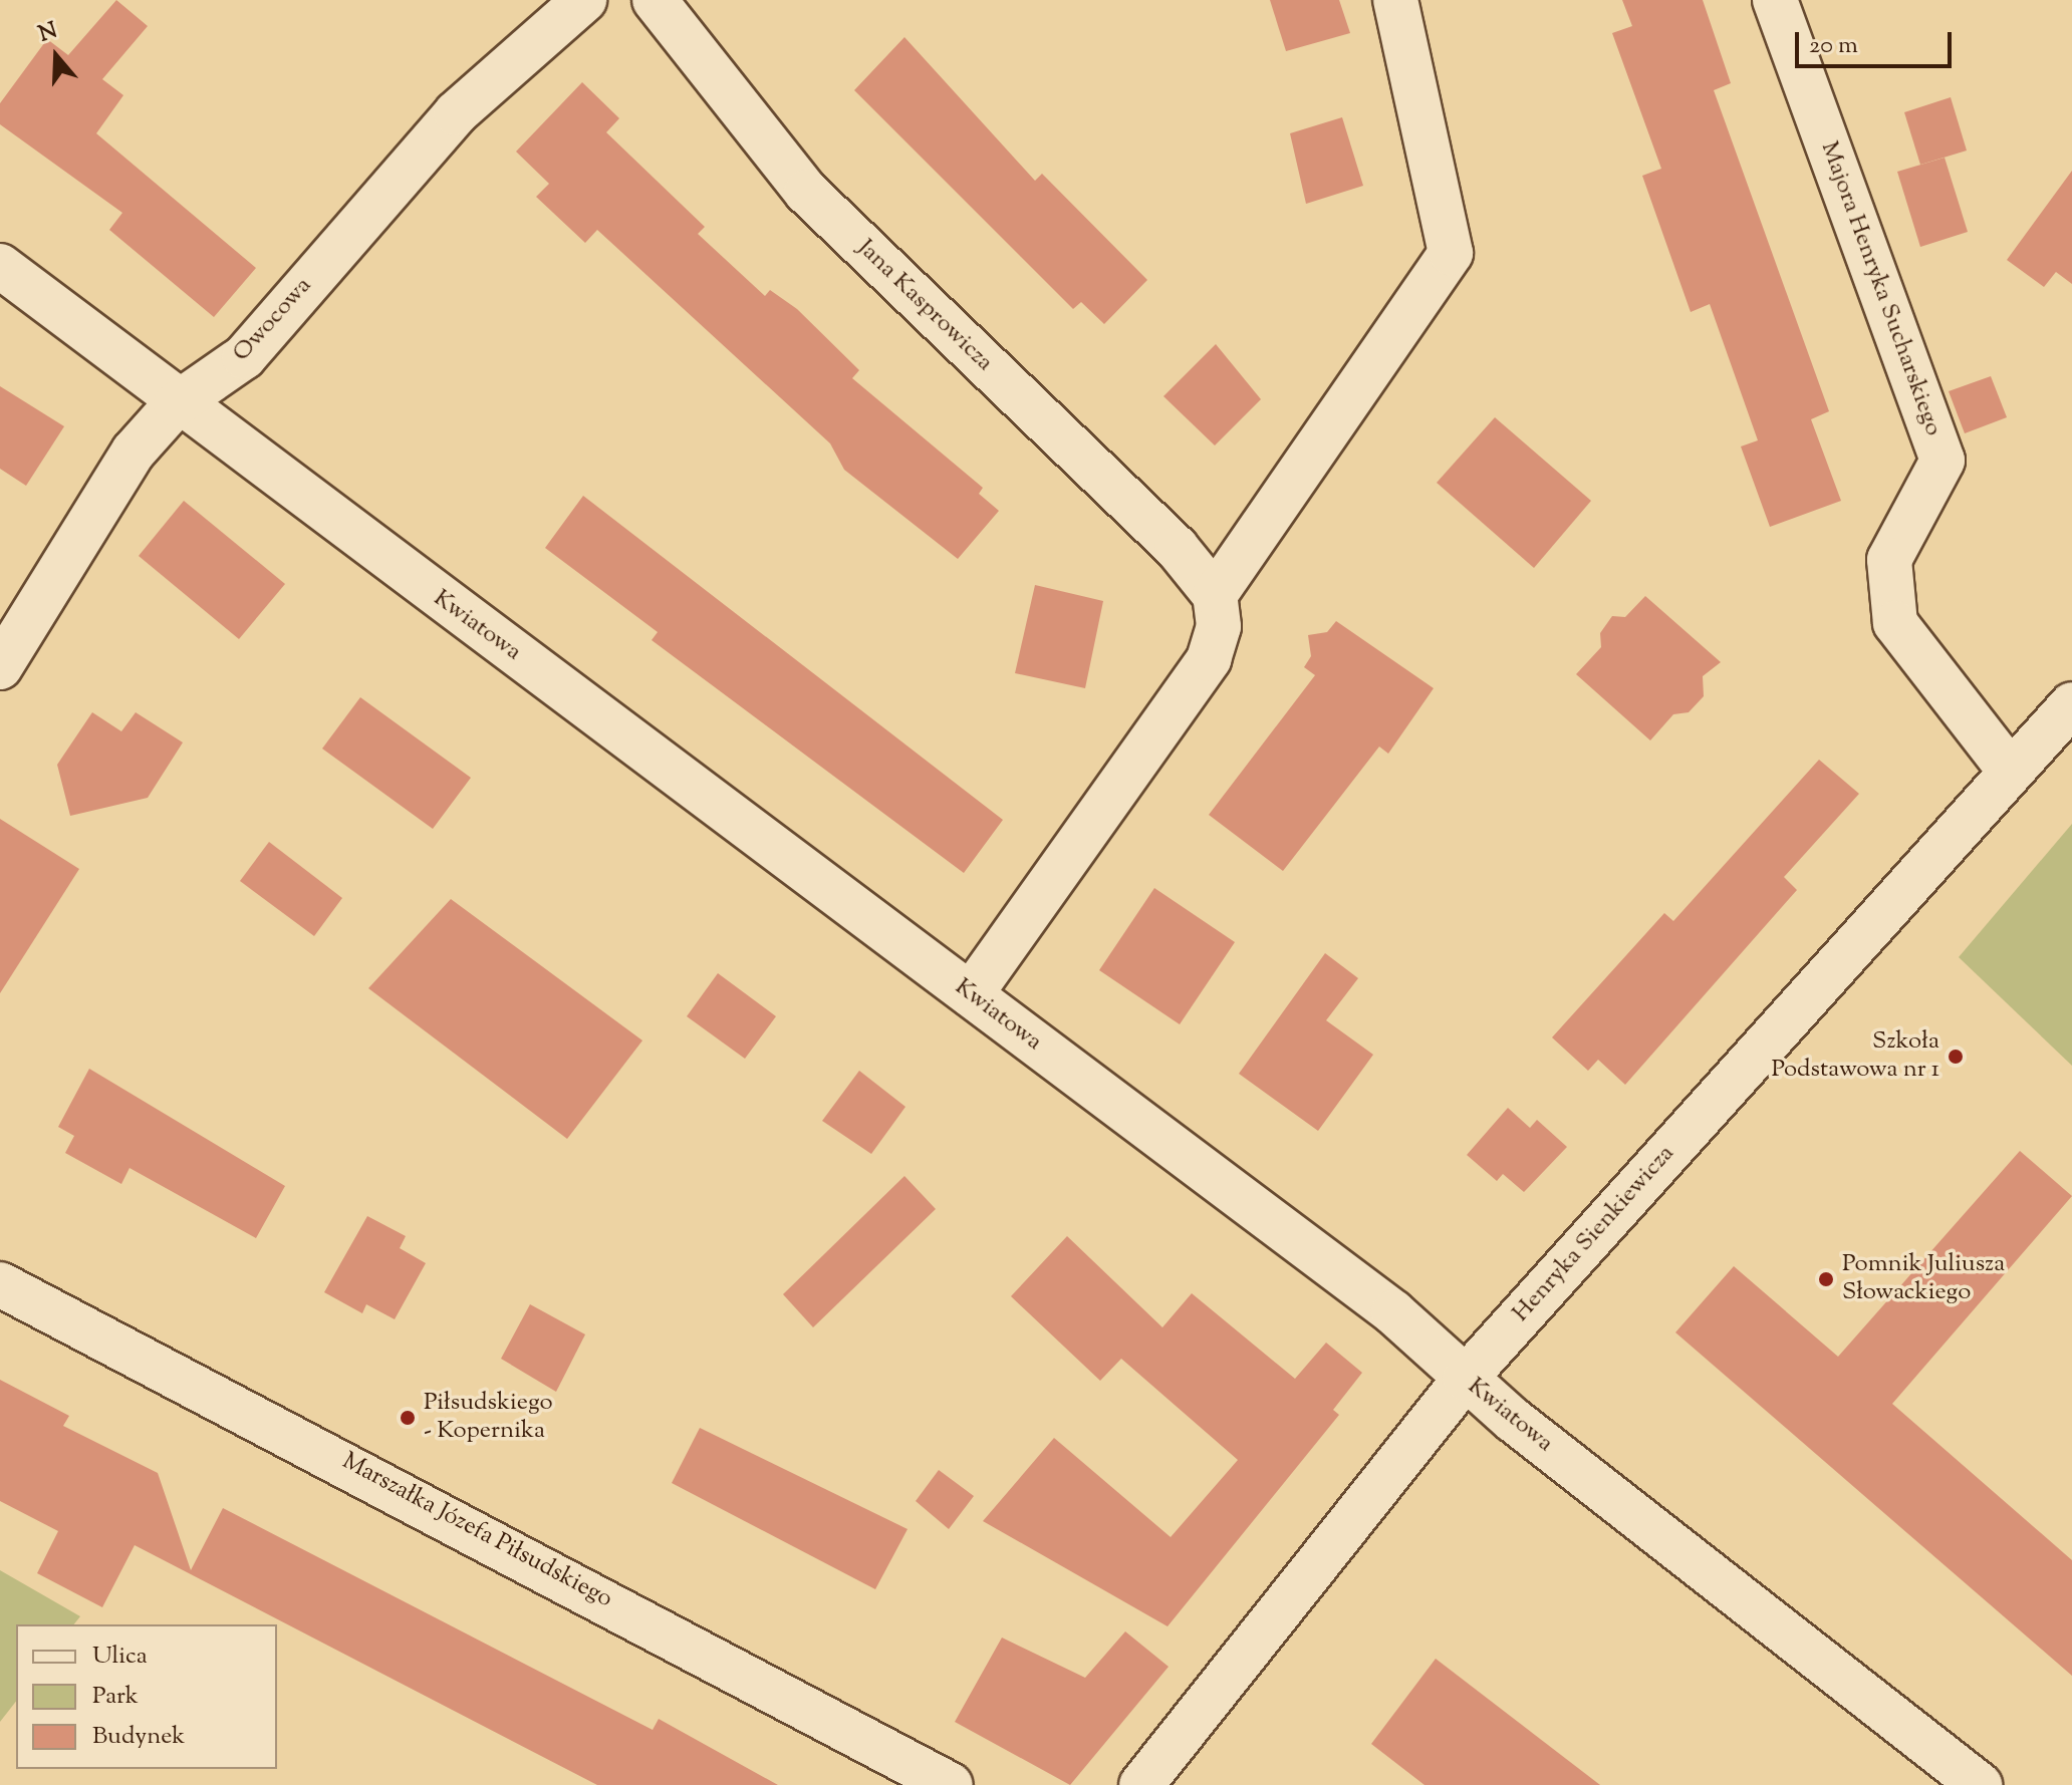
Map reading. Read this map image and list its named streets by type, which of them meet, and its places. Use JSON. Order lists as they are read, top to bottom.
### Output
{
  "streets": {
    "street": [
      "Majora Henryka Sucharskiego",
      "Jana Kasprowicza",
      "Owocowa",
      "Kwiatowa",
      "Henryka Sienkiewicza",
      "Marszałka Józefa Piłsudskiego"
    ]
  },
  "crossings": [
    ["Majora Henryka Sucharskiego", "Henryka Sienkiewicza"],
    ["Owocowa", "Kwiatowa"],
    ["Kwiatowa", "Henryka Sienkiewicza"]
  ],
  "places": ["Szkoła Podstawowa nr 1", "Pomnik Juliusza Słowackiego", "Piłsudskiego - Kopernika"],
  "legend": ["Ulica", "Park", "Budynek"],
  "scale_bar": "20 m",
  "north": "top"
}
